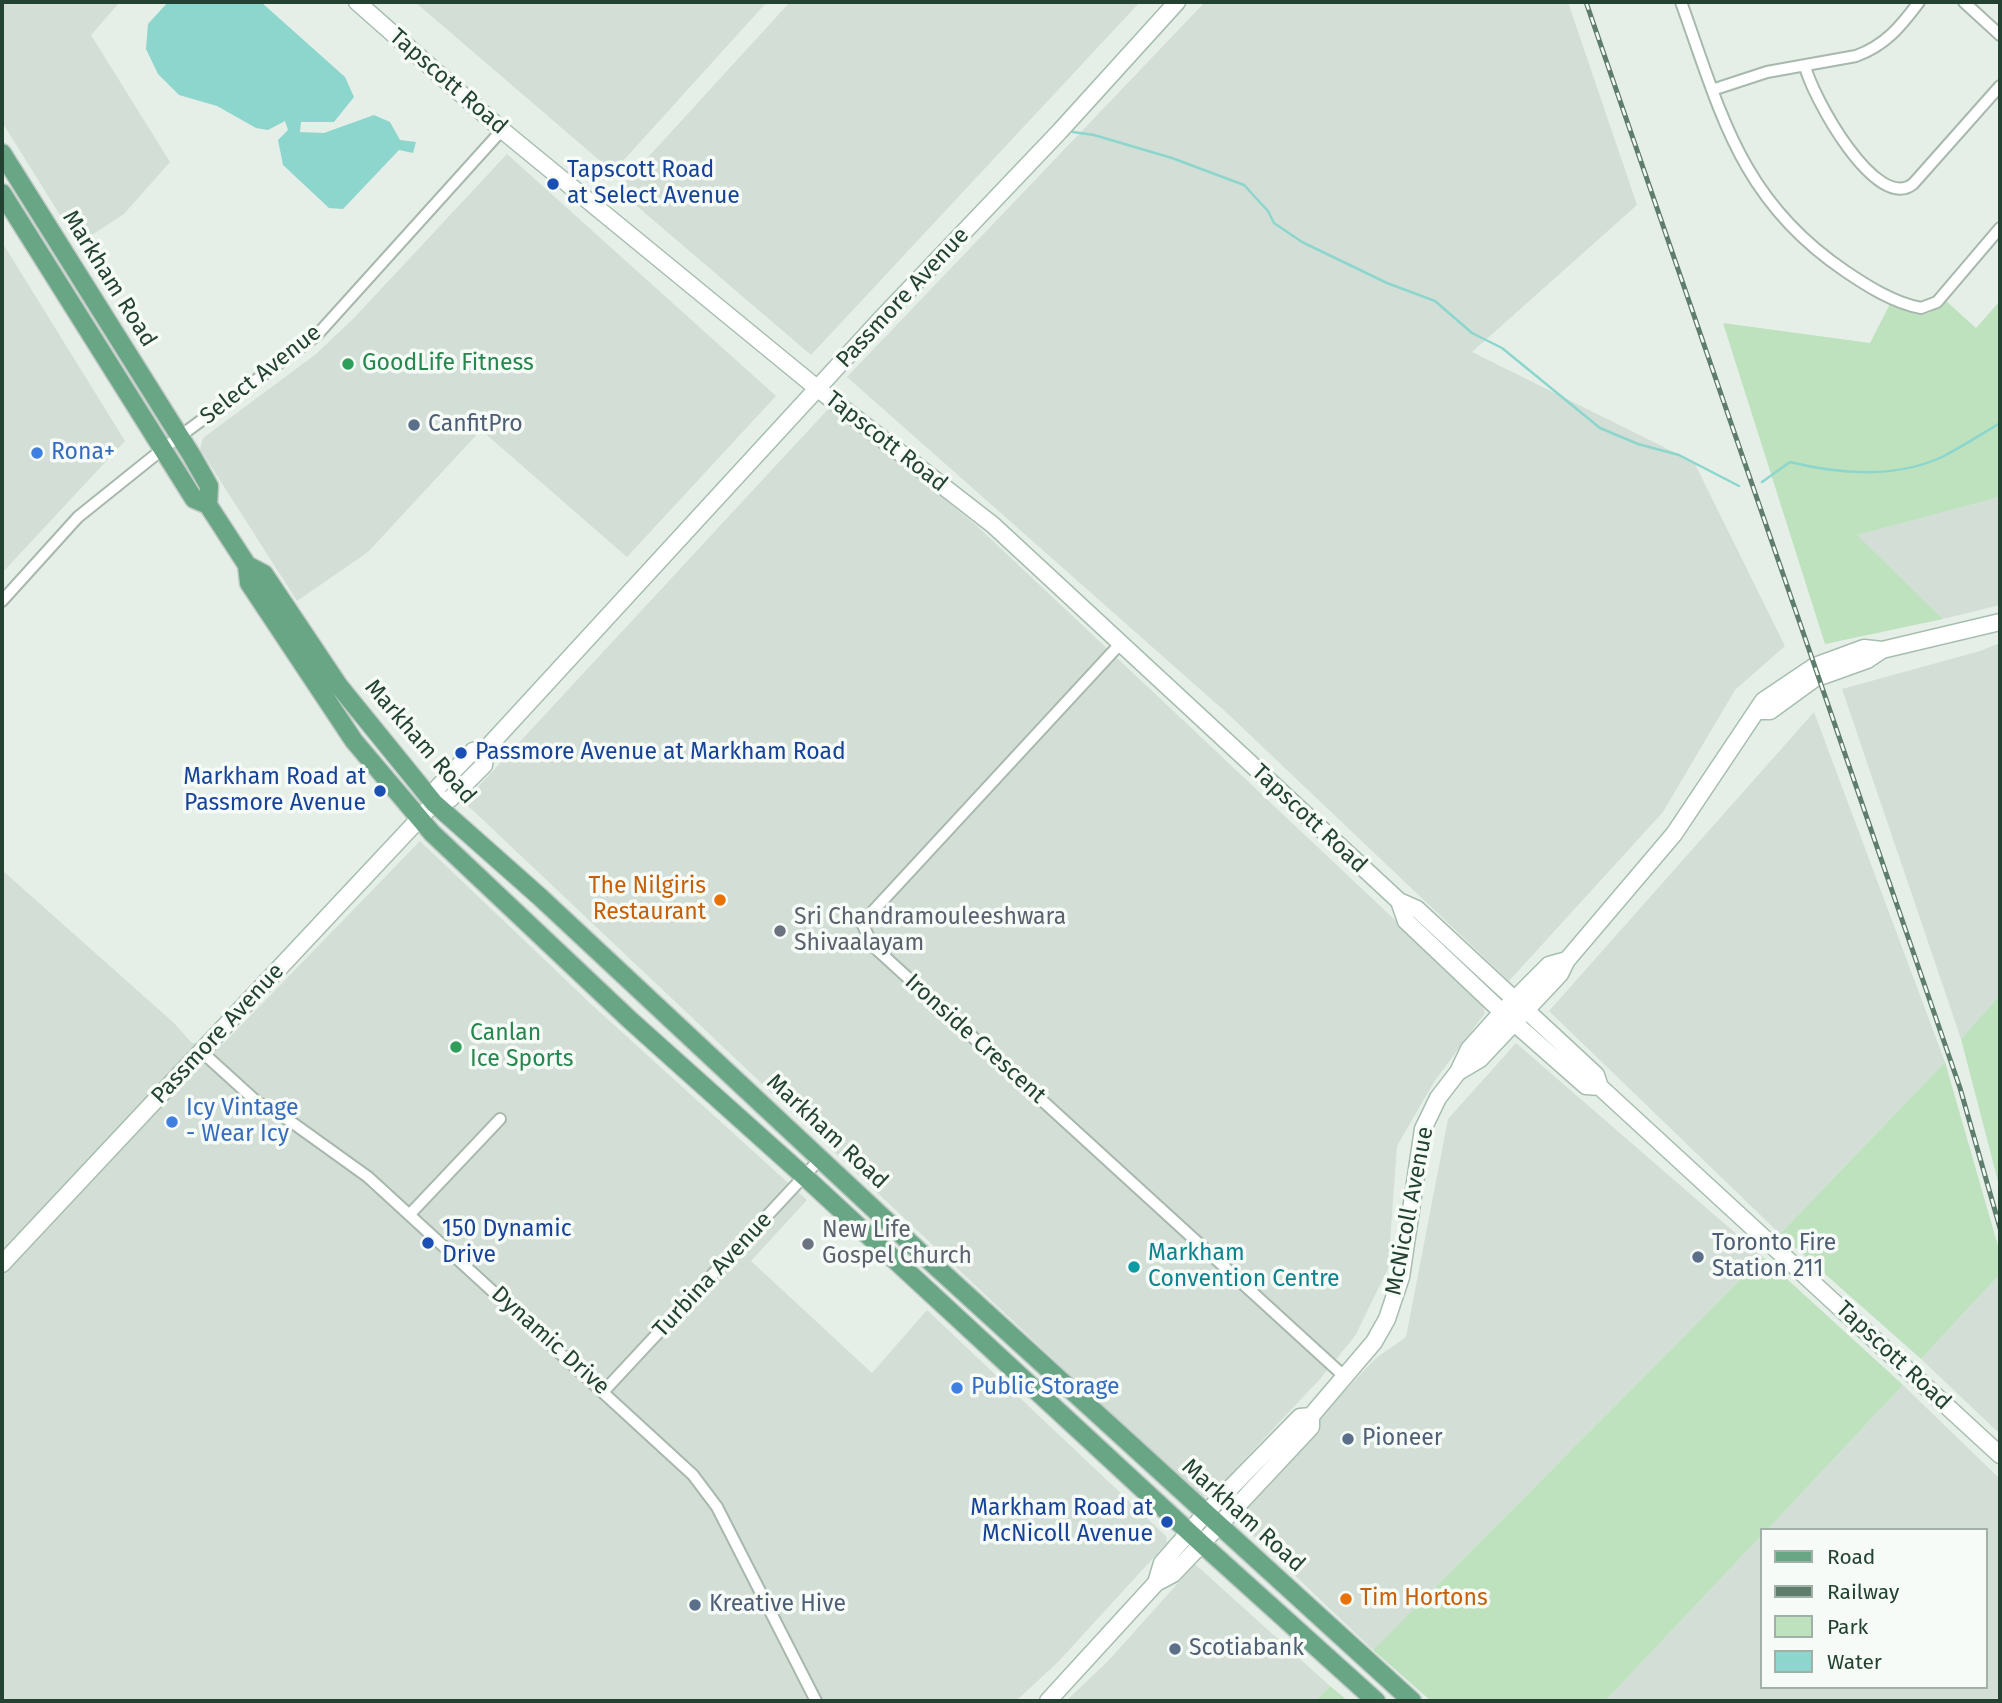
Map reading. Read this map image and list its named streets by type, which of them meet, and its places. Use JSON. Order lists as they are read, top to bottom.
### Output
{
  "streets": {
    "main road": ["Markham Road"],
    "street": [
      "Tapscott Road",
      "Passmore Avenue",
      "Select Avenue",
      "Ironside Crescent",
      "McNicoll Avenue",
      "Turbina Avenue",
      "Dynamic Drive"
    ]
  },
  "crossings": [
    ["Tapscott Road", "Passmore Avenue"],
    ["Tapscott Road", "Select Avenue"],
    ["Tapscott Road", "Ironside Crescent"],
    ["Tapscott Road", "McNicoll Avenue"],
    ["Markham Road", "Passmore Avenue"],
    ["Markham Road", "Select Avenue"],
    ["Markham Road", "McNicoll Avenue"],
    ["Markham Road", "Turbina Avenue"],
    ["Passmore Avenue", "Dynamic Drive"],
    ["Ironside Crescent", "McNicoll Avenue"],
    ["Turbina Avenue", "Dynamic Drive"]
  ],
  "places": [
    "Tapscott Road at Select Avenue",
    "GoodLife Fitness",
    "CanfitPro",
    "Rona+",
    "Passmore Avenue at Markham Road",
    "Markham Road at Passmore Avenue",
    "The Nilgiris Restaurant",
    "Sri Chandramouleeshwara Shivaalayam",
    "Canlan Ice Sports",
    "Icy Vintage - Wear Icy",
    "150 Dynamic Drive",
    "New Life Gospel Church",
    "Toronto Fire Station 211",
    "Markham Convention Centre",
    "Public Storage",
    "Pioneer",
    "Markham Road at McNicoll Avenue",
    "Tim Hortons",
    "Kreative Hive",
    "Scotiabank"
  ],
  "legend": [
    "Road",
    "Railway",
    "Park",
    "Water"
  ]
}
